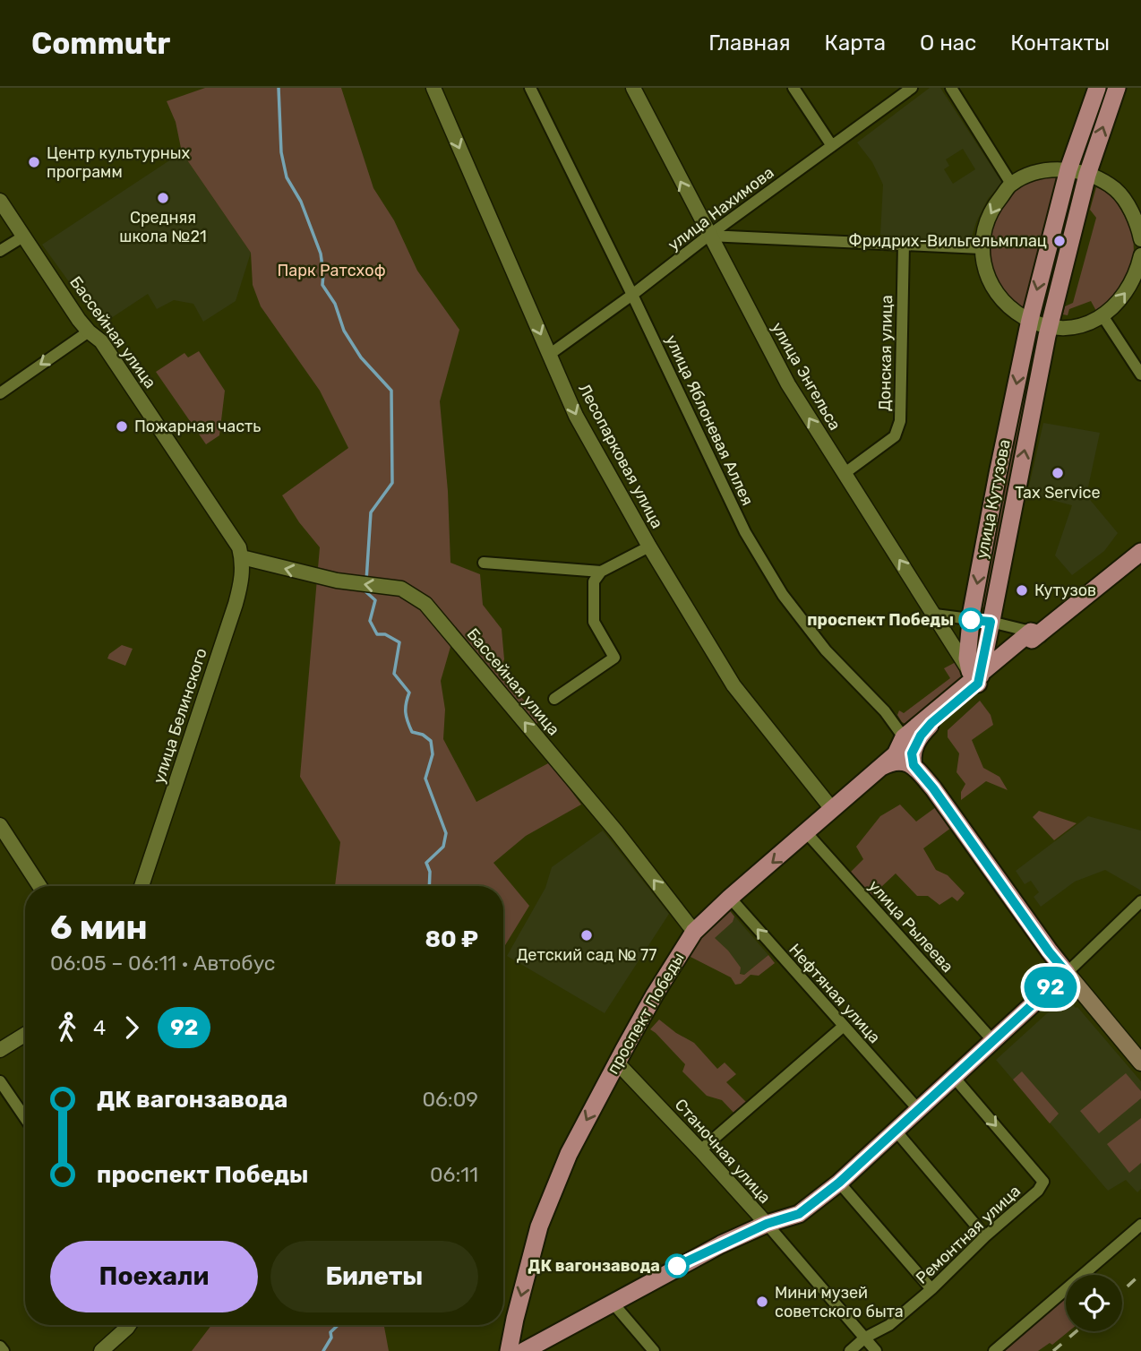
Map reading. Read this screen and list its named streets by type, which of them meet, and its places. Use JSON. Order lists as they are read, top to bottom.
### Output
{
  "streets": {
    "main road": ["улица Кутузова", "проспект Победы"],
    "street": [
      "улица Нахимова",
      "Бассейная улица",
      "Донская улица",
      "улица Энгельса",
      "улица Яблоневая Аллея",
      "Лесопарковая улица",
      "улица Белинского",
      "улица Рылеева",
      "Нефтяная улица",
      "Станочная улица",
      "Ремонтная улица"
    ]
  },
  "crossings": [
    ["улица Нахимова", "улица Энгельса"],
    ["улица Нахимова", "улица Яблоневая Аллея"],
    ["улица Нахимова", "Лесопарковая улица"],
    ["Бассейная улица", "улица Белинского"],
    ["Бассейная улица", "проспект Победы"],
    ["Донская улица", "улица Энгельса"],
    ["улица Энгельса", "улица Кутузова"],
    ["улица Энгельса", "проспект Победы"],
    ["улица Яблоневая Аллея", "проспект Победы"],
    ["Лесопарковая улица", "проспект Победы"],
    ["улица Кутузова", "проспект Победы"],
    ["улица Рылеева", "проспект Победы"],
    ["Нефтяная улица", "проспект Победы"],
    ["проспект Победы", "Станочная улица"],
    ["Станочная улица", "Ремонтная улица"]
  ],
  "one_way": [
    "Бассейная улица",
    "улица Энгельса",
    "Лесопарковая улица",
    "Нефтяная улица"
  ],
  "parks": ["Парк Ратсхоф"],
  "places": [
    "Центр культурных программ",
    "Средняя школа №21",
    "Фридрих-Вильгельмплац",
    "Пожарная часть",
    "Tax Service",
    "Кутузов",
    "проспект Победы",
    "Детский сад № 77",
    "ДК вагонзавода",
    "Мини музей советского быта"
  ],
  "lines": ["bus line 92"],
  "page": {
    "header": "Commutr",
    "nav": [
      "Главная",
      "Карта",
      "О нас",
      "Контакты"
    ],
    "on_map": "92",
    "heading": ["6 мин", "06:05 – 06:11 · Автобус", "80 ₽"],
    "legs": ["4", "92"],
    "list": [
      {
        "name": "ДК вагонзавода",
        "value": "06:09"
      },
      {
        "name": "проспект Победы",
        "value": "06:11"
      }
    ],
    "buttons": ["Поехали", "Билеты"]
  }
}
